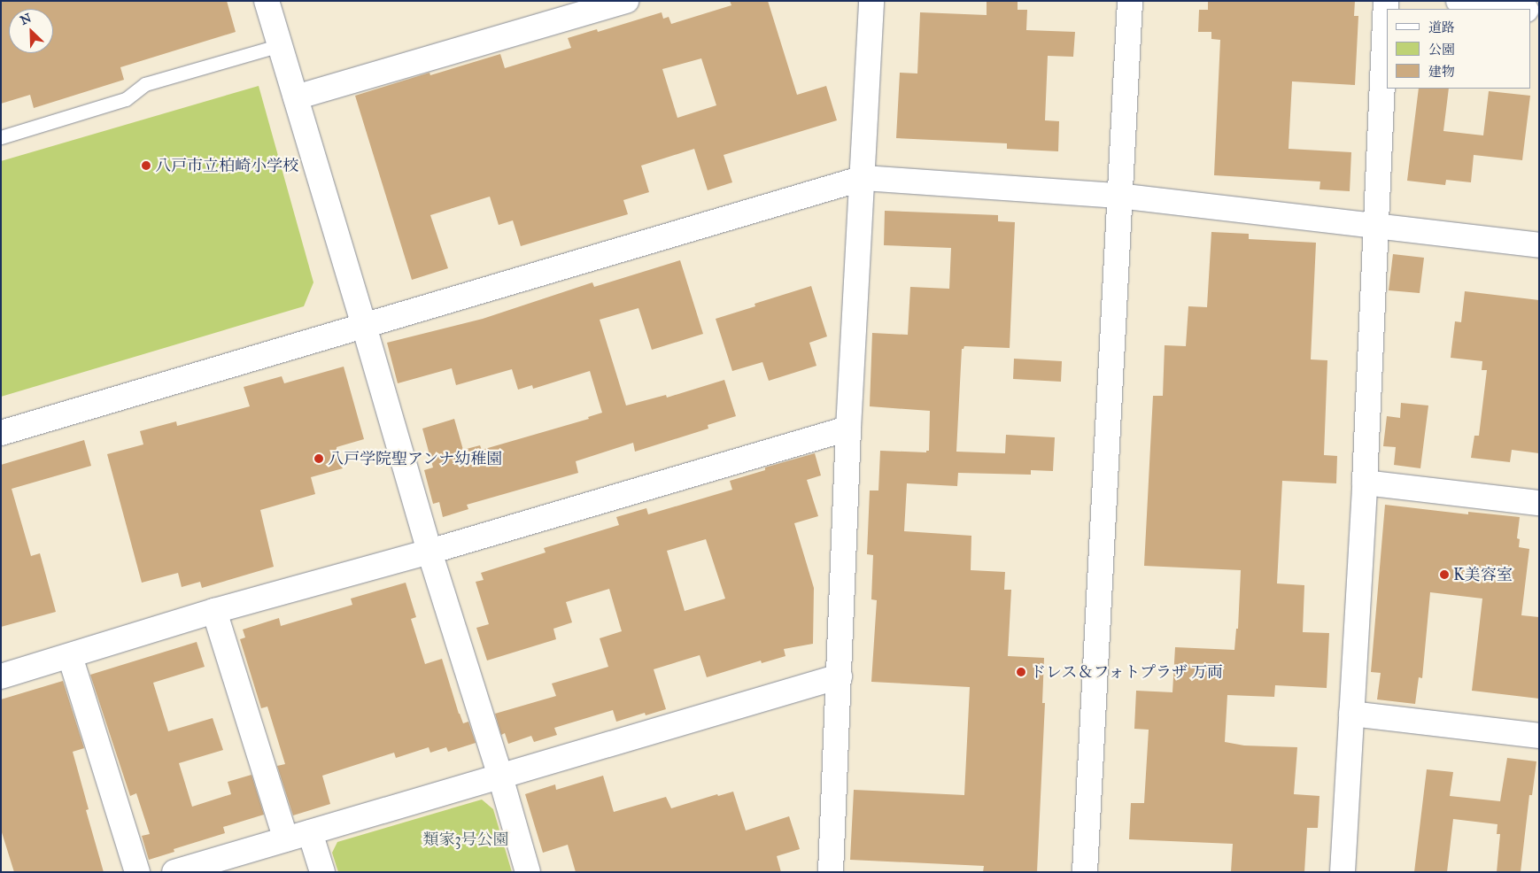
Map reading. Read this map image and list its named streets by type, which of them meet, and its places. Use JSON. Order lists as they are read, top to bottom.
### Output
{
  "parks": ["類家3号公園"],
  "places": [
    "八戸市立柏崎小学校",
    "八戸学院聖アンナ幼稚園",
    "K美容室",
    "ドレス＆フォトプラザ 万両"
  ],
  "legend": ["道路", "公園", "建物"],
  "north": "top left"
}
